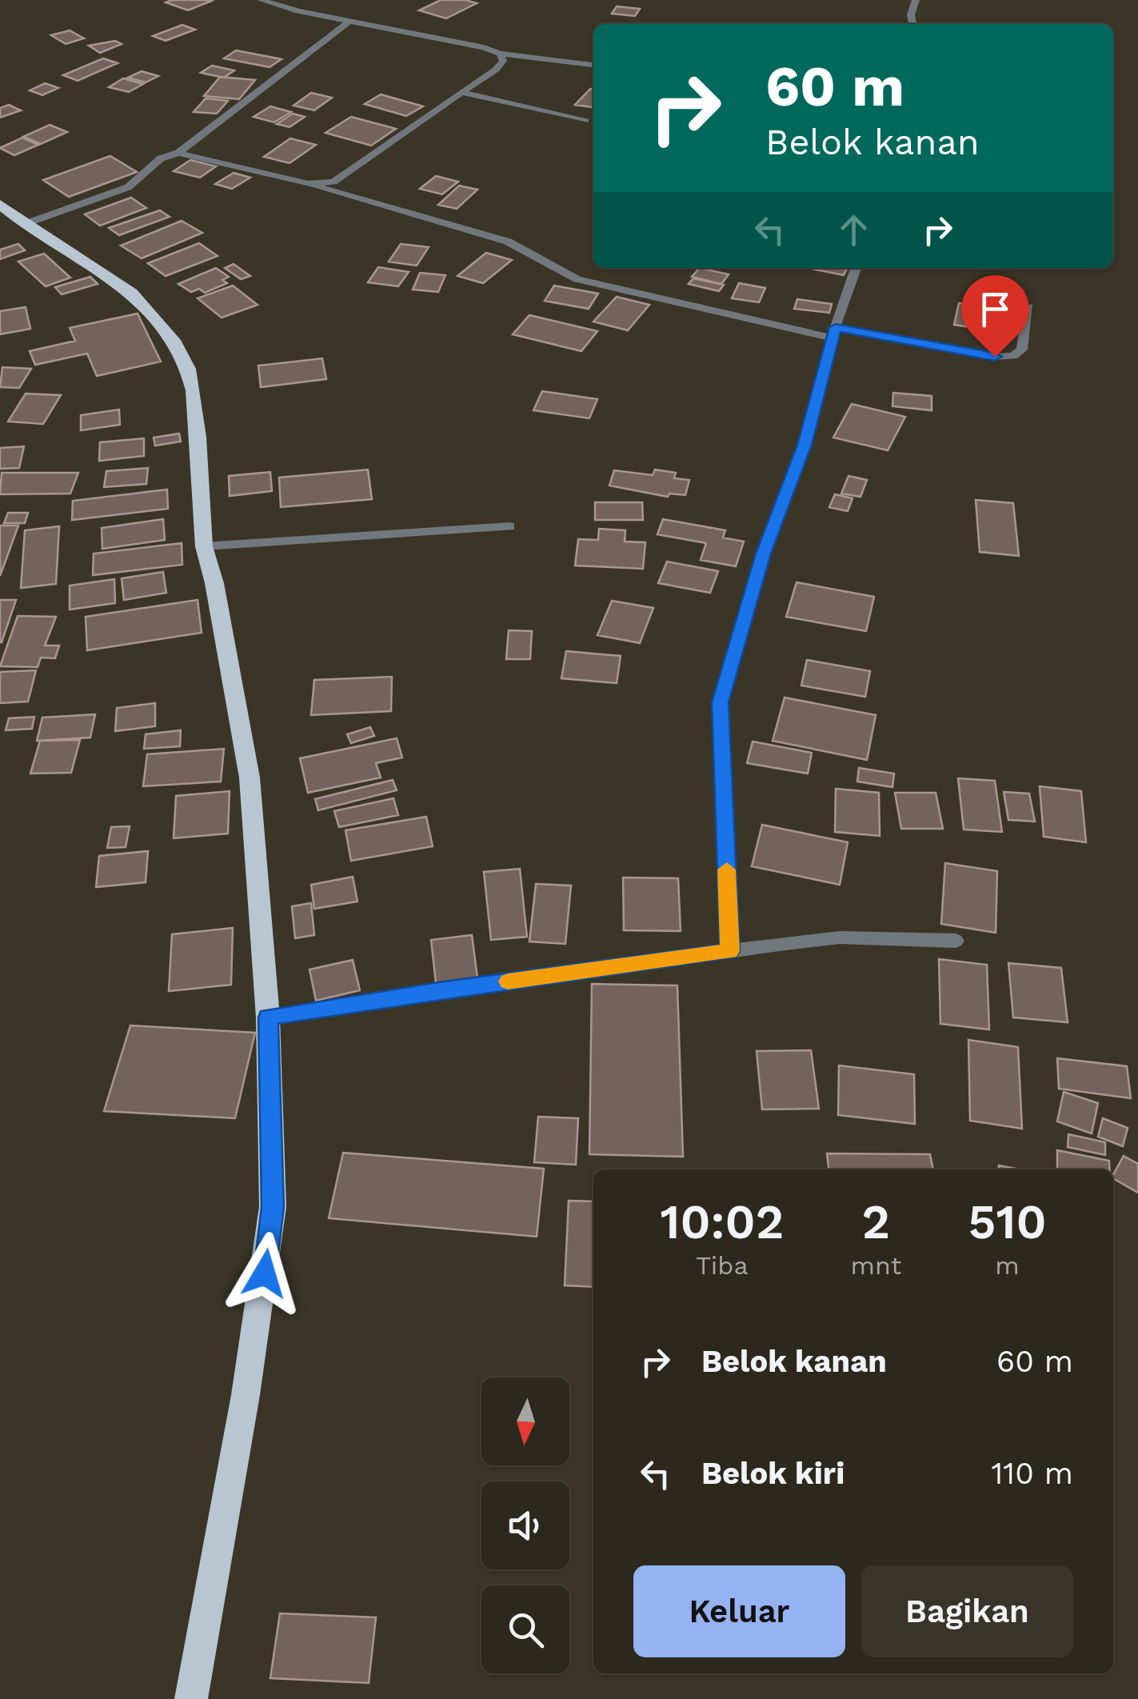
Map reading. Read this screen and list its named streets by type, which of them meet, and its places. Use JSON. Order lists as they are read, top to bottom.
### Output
{
  "north": "bottom",
  "page": {
    "turn": ["60 m", "Belok kanan"],
    "eta": [
      "10:02",
      "Tiba",
      "2",
      "mnt",
      "510",
      "m"
    ],
    "list": [
      {
        "name": "Belok kanan",
        "value": "60 m"
      },
      {
        "name": "Belok kiri",
        "value": "110 m"
      }
    ],
    "buttons": ["Keluar", "Bagikan"]
  }
}
